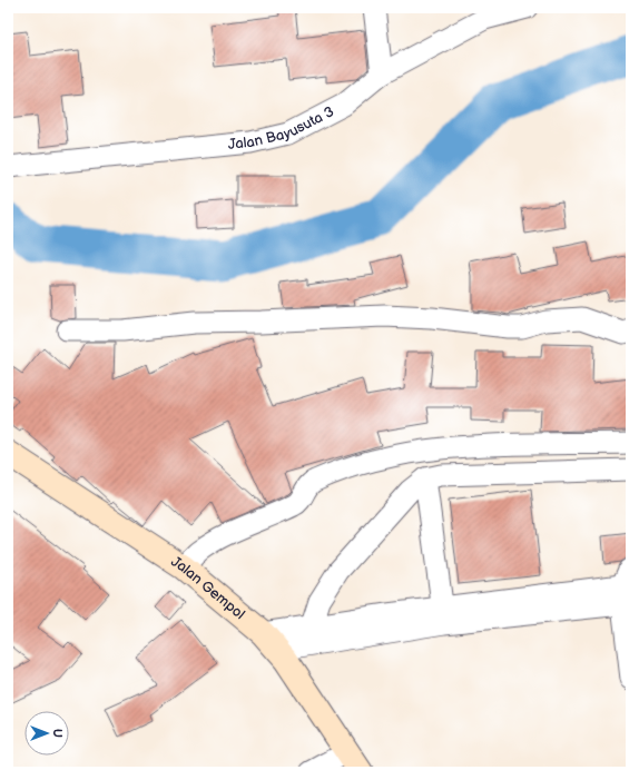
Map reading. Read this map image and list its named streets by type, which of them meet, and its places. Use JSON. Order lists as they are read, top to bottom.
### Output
{
  "streets": {
    "main road": ["Jalan Gempol"],
    "street": ["Jalan Bayusuta 3"]
  },
  "north": "right"
}
